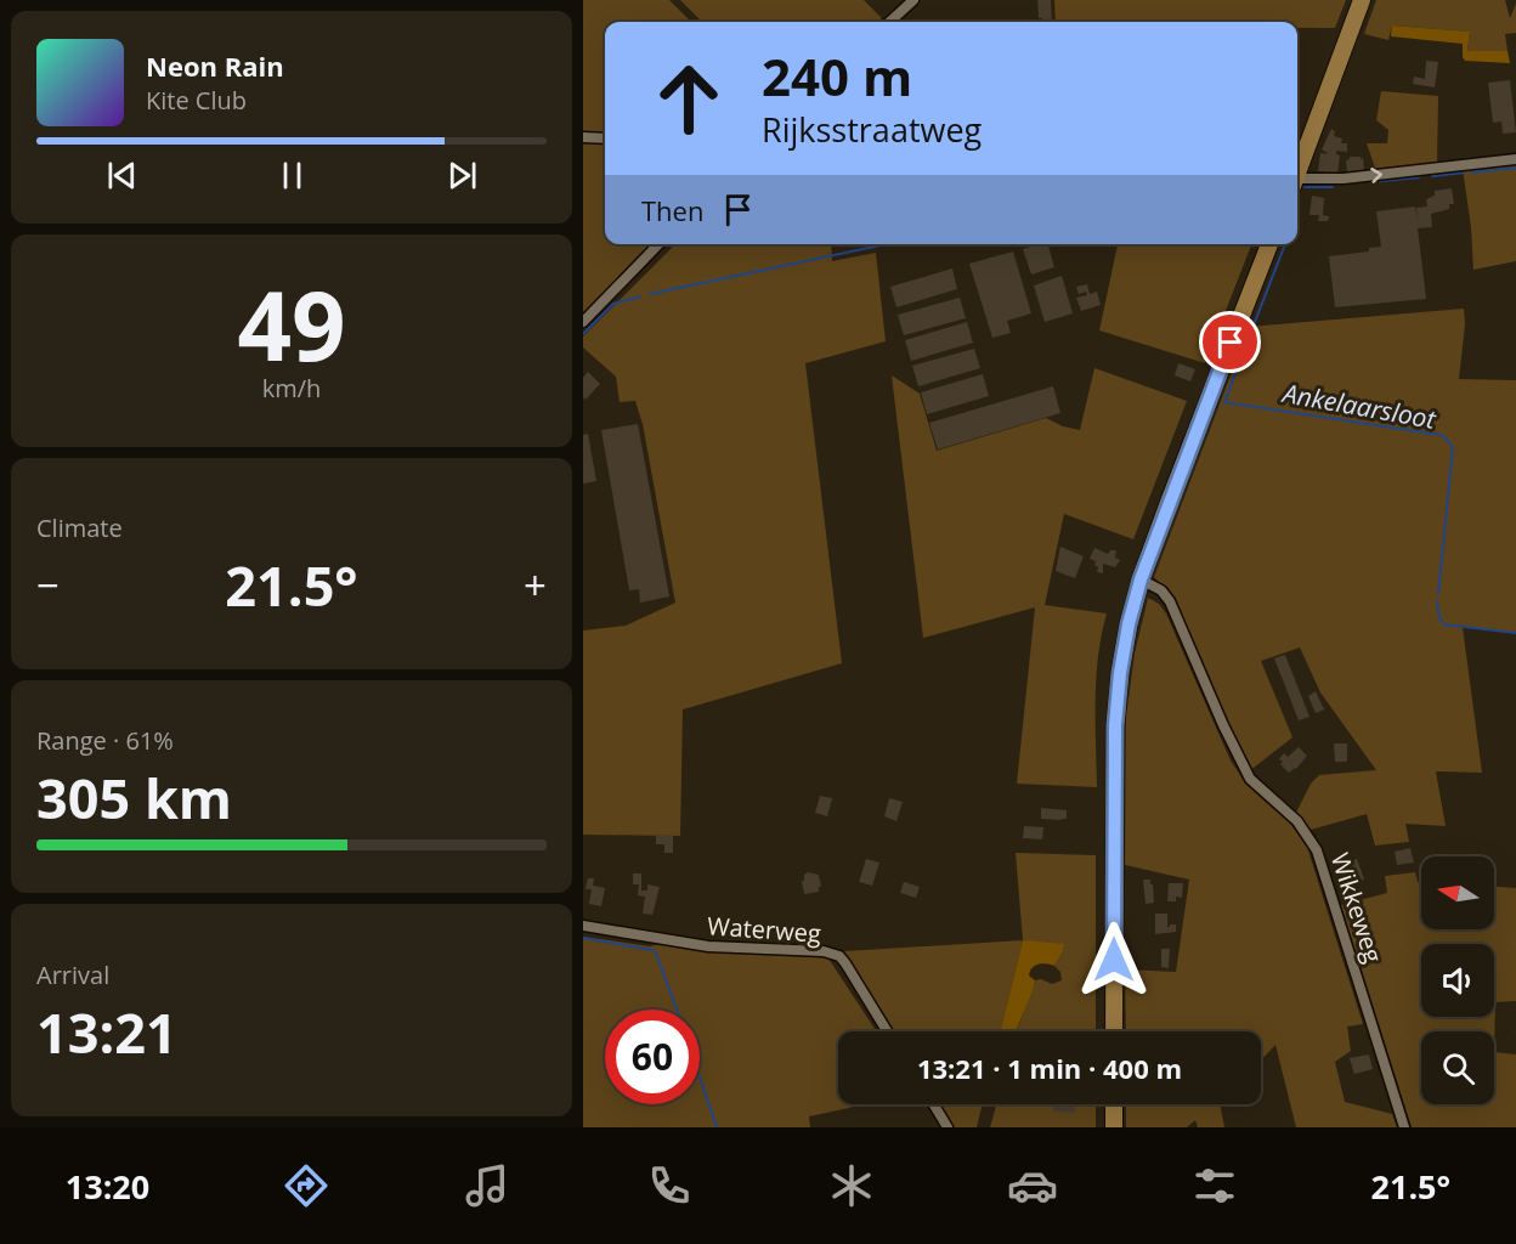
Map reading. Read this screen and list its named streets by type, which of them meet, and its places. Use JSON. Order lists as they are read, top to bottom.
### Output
{
  "streets": {
    "street": ["Wikkeweg", "Waterweg"]
  },
  "water": ["Ankelaarsloot"],
  "north": "left",
  "page": {
    "turn": ["240 m", "Rijksstraatweg"],
    "song": ["Neon Rain", "Kite Club"],
    "then": "Then",
    "tile": [
      ["49", "km/h"],
      "Climate",
      ["Range · 61%", "305 km"],
      ["Arrival", "13:21"]
    ],
    "heat": ["−", "21.5°", "+"],
    "limit": "60",
    "trip": "13:21 · 1 min · 400 m",
    "tabs": ["13:20", "21.5°"]
  }
}
